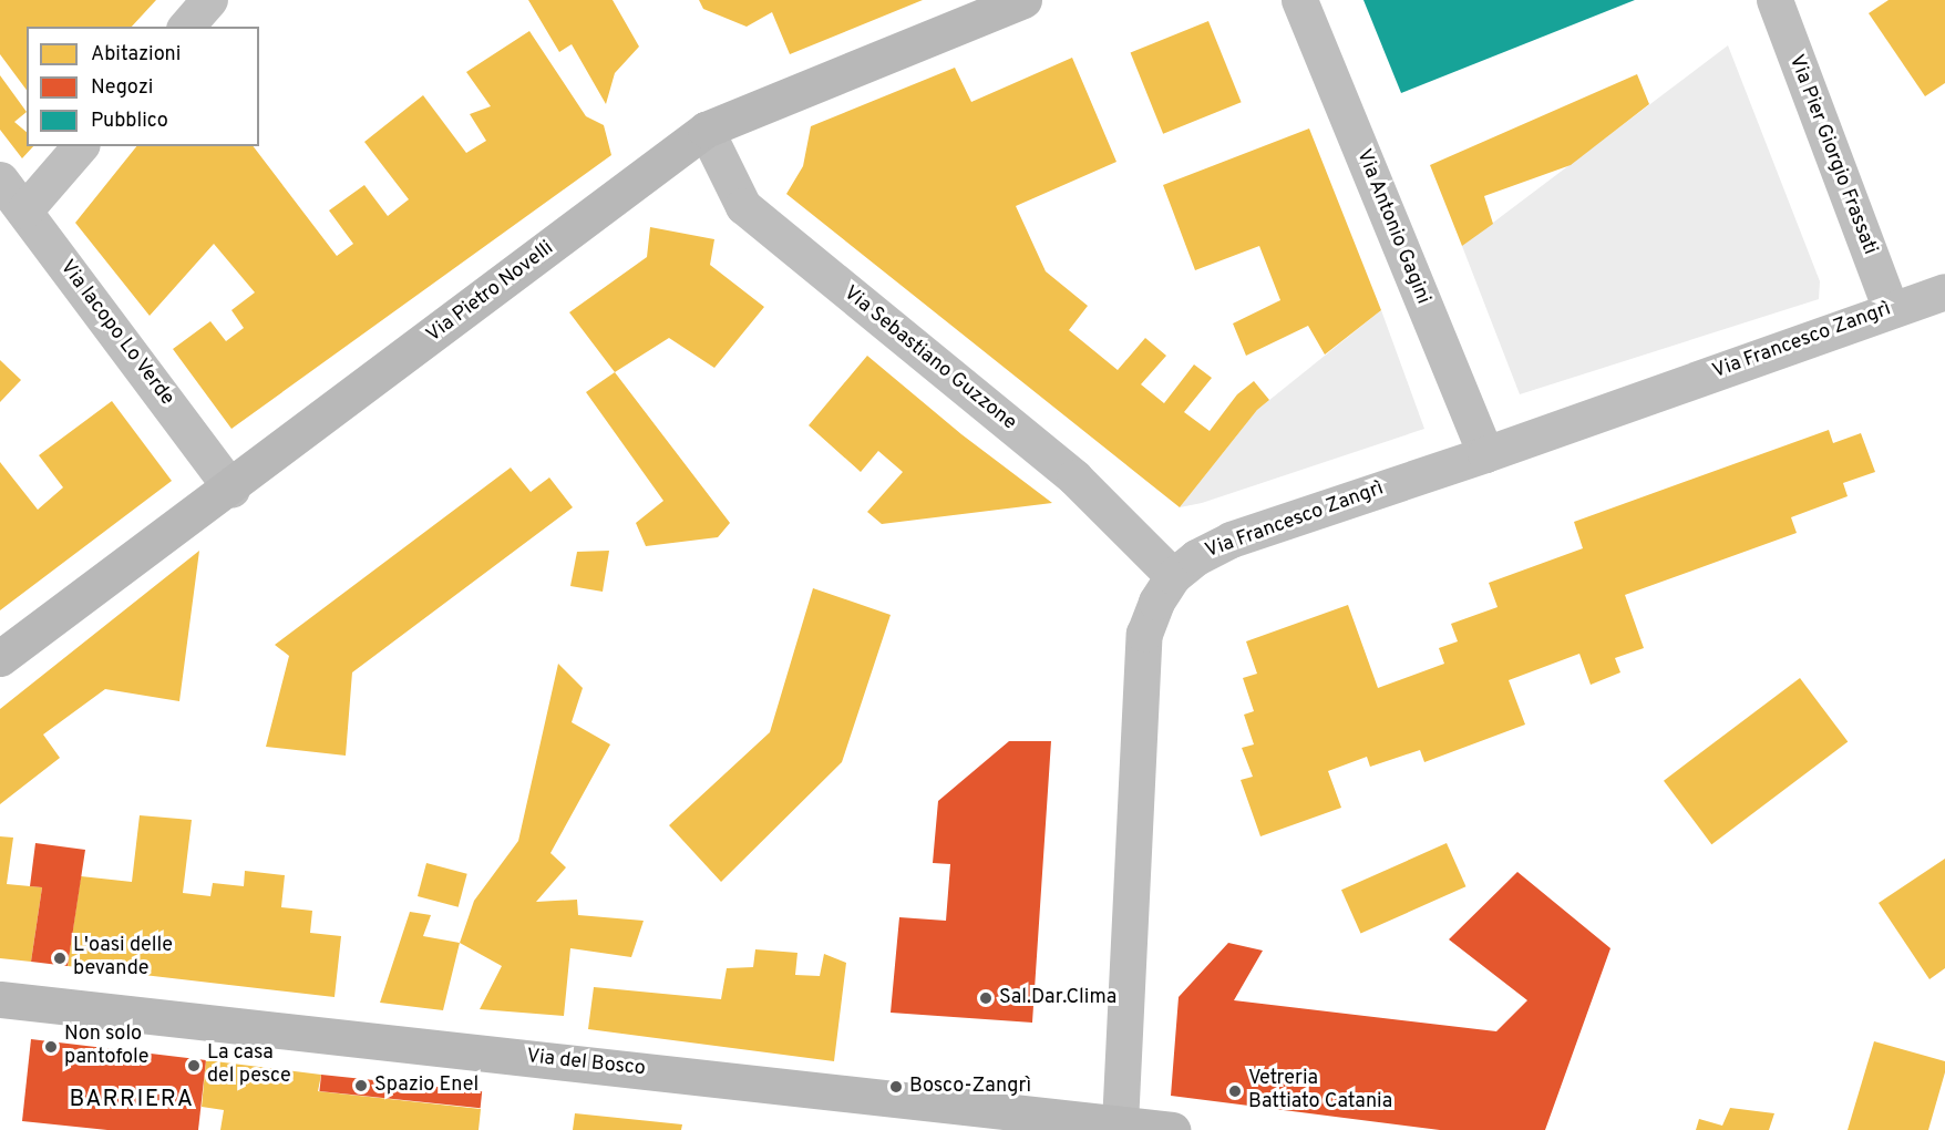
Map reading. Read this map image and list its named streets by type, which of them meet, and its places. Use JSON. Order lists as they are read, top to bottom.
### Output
{
  "streets": {
    "main road": ["Via Pietro Novelli", "Via del Bosco"],
    "street": [
      "Via Pier Giorgio Frassati",
      "Via Antonio Gagini",
      "Via Iacopo Lo Verde",
      "Via Francesco Zangrì",
      "Via Sebastiano Guzzone"
    ]
  },
  "crossings": [
    ["Via Pier Giorgio Frassati", "Via Francesco Zangrì"],
    ["Via Antonio Gagini", "Via Francesco Zangrì"],
    ["Via Pietro Novelli", "Via Iacopo Lo Verde"],
    ["Via Pietro Novelli", "Via Sebastiano Guzzone"],
    ["Via Francesco Zangrì", "Via Sebastiano Guzzone"],
    ["Via Francesco Zangrì", "Via del Bosco"]
  ],
  "districts": ["BARRIERA"],
  "places": [
    "L'oasi delle bevande",
    "Sal.Dar.Clima",
    "Non solo pantofole",
    "La casa del pesce",
    "Spazio Enel",
    "Bosco-Zangrì",
    "Vetreria Battiato Catania"
  ],
  "legend": ["Abitazioni", "Negozi", "Pubblico"]
}
